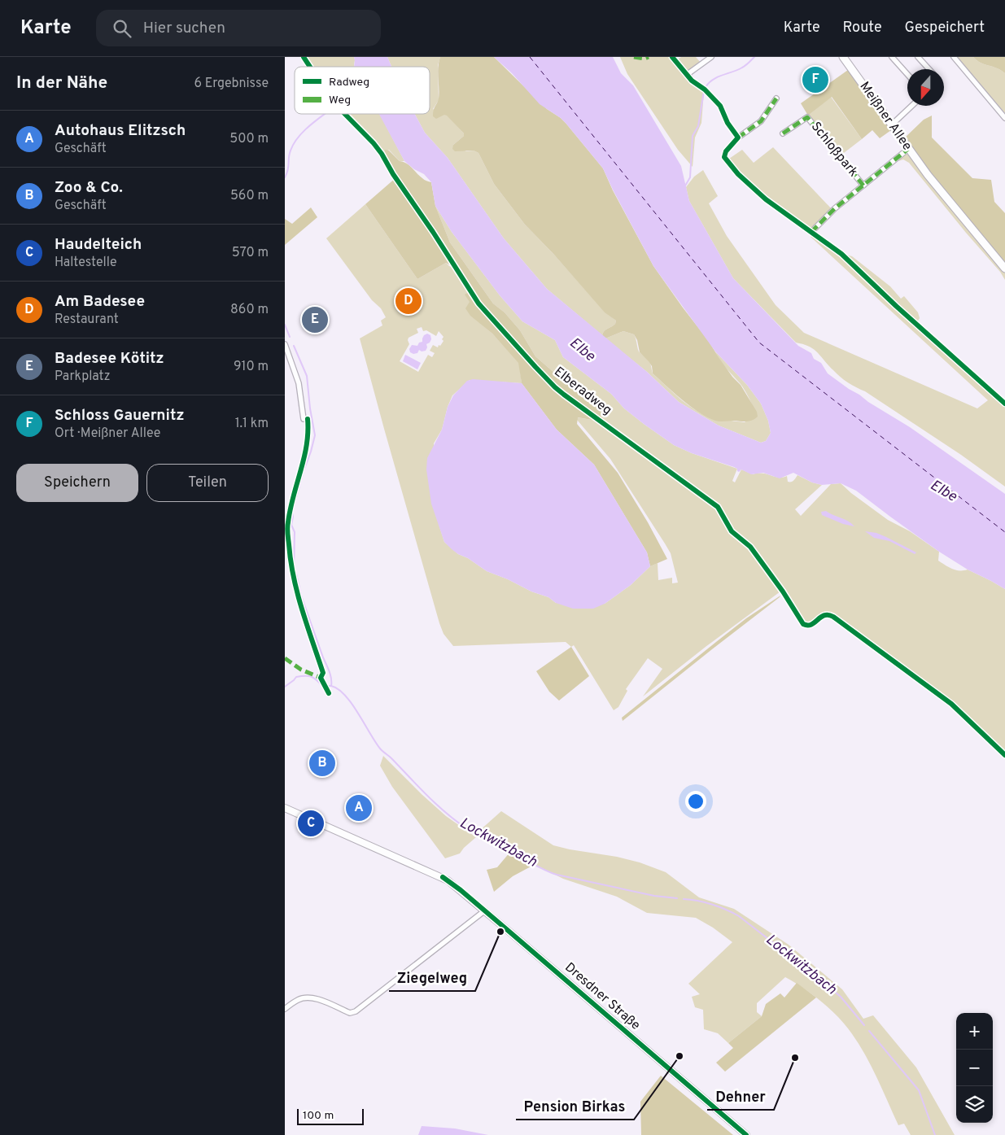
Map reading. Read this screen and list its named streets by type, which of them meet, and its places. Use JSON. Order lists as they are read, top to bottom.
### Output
{
  "streets": {
    "main road": ["Meißner Allee", "Dresdner Straße"],
    "street": ["Schloßpark"],
    "cycle path": ["Elberadweg"]
  },
  "crossings": [
    ["Meißner Allee", "Schloßpark"]
  ],
  "water": ["Elbe", "Lockwitzbach"],
  "places": ["Ziegelweg", "Pension Birkas", "Dehner"],
  "legend": ["Radweg", "Weg"],
  "scale_bar": "100 m",
  "north": "bottom",
  "page": {
    "header": "Karte",
    "search": "Hier suchen",
    "nav": ["Karte", "Route", "Gespeichert"],
    "heading": ["In der Nähe", "6 Ergebnisse"],
    "pins": [
      "F",
      "D",
      "E",
      "B",
      "A",
      "C"
    ],
    "list": [
      {
        "mark": "A",
        "name": "Autohaus Elitzsch",
        "note": "Geschäft",
        "value": "500 m"
      },
      {
        "mark": "B",
        "name": "Zoo & Co.",
        "note": "Geschäft",
        "value": "560 m"
      },
      {
        "mark": "C",
        "name": "Haudelteich",
        "note": "Haltestelle",
        "value": "570 m"
      },
      {
        "mark": "D",
        "name": "Am Badesee",
        "note": "Restaurant",
        "value": "860 m"
      },
      {
        "mark": "E",
        "name": "Badesee Kötitz",
        "note": "Parkplatz",
        "value": "910 m"
      },
      {
        "mark": "F",
        "name": "Schloss Gauernitz",
        "note": "Ort · Meißner Allee",
        "value": "1.1 km"
      }
    ],
    "buttons": ["Speichern", "Teilen"],
    "map_buttons": ["+", "−"],
    "scale": "100 m"
  }
}
